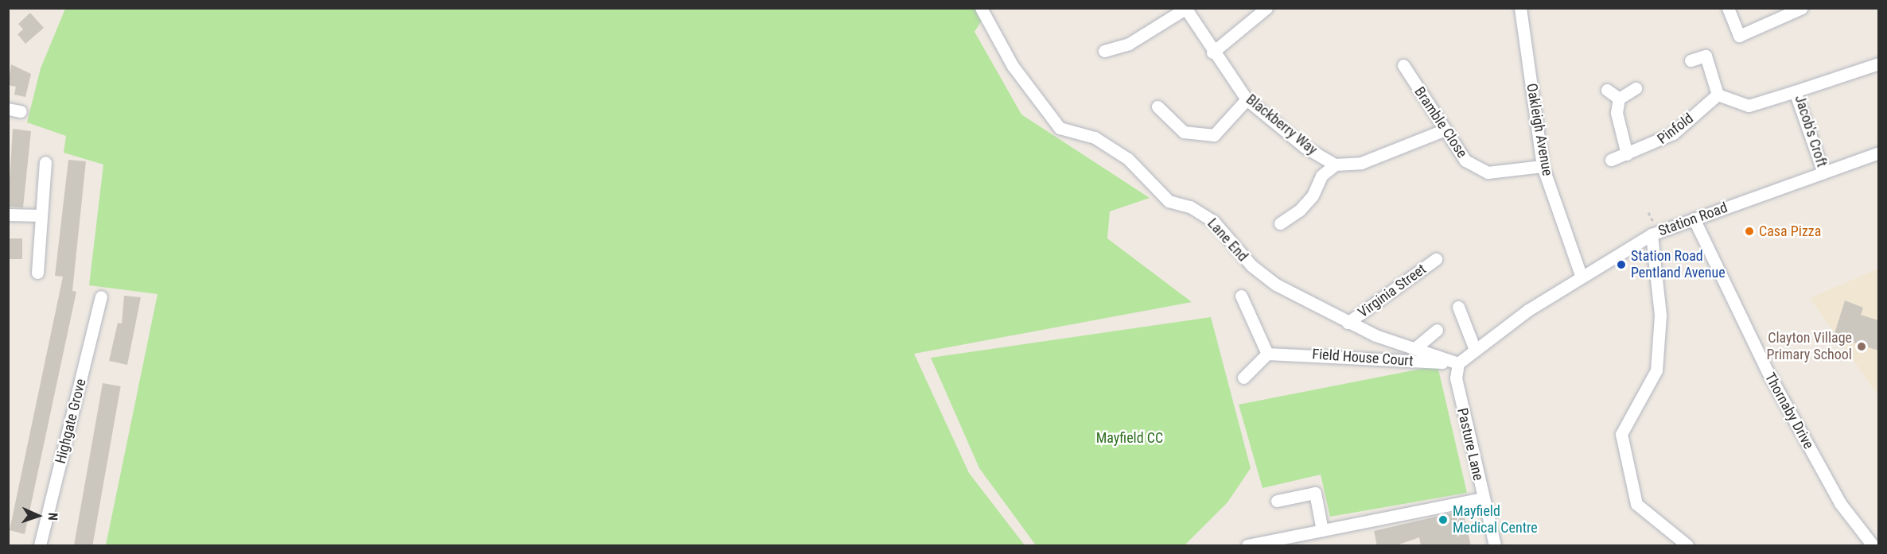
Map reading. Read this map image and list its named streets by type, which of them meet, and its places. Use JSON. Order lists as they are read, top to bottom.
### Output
{
  "streets": {
    "street": [
      "Bramble Close",
      "Blackberry Way",
      "Pinfold",
      "Oakleigh Avenue",
      "Jacob's Croft",
      "Station Road",
      "Lane End",
      "Virginia Street",
      "Field House Court",
      "Thornaby Drive",
      "Highgate Grove",
      "Pasture Lane"
    ]
  },
  "crossings": [
    ["Bramble Close", "Oakleigh Avenue"],
    ["Oakleigh Avenue", "Station Road"],
    ["Jacob's Croft", "Station Road"],
    ["Station Road", "Thornaby Drive"],
    ["Lane End", "Virginia Street"],
    ["Lane End", "Field House Court"],
    ["Lane End", "Pasture Lane"],
    ["Field House Court", "Pasture Lane"]
  ],
  "parks": ["Mayfield CC"],
  "places": [
    "Casa Pizza",
    "Station Road Pentland Avenue",
    "Clayton Village Primary School",
    "Mayfield Medical Centre"
  ],
  "north": "right"
}
